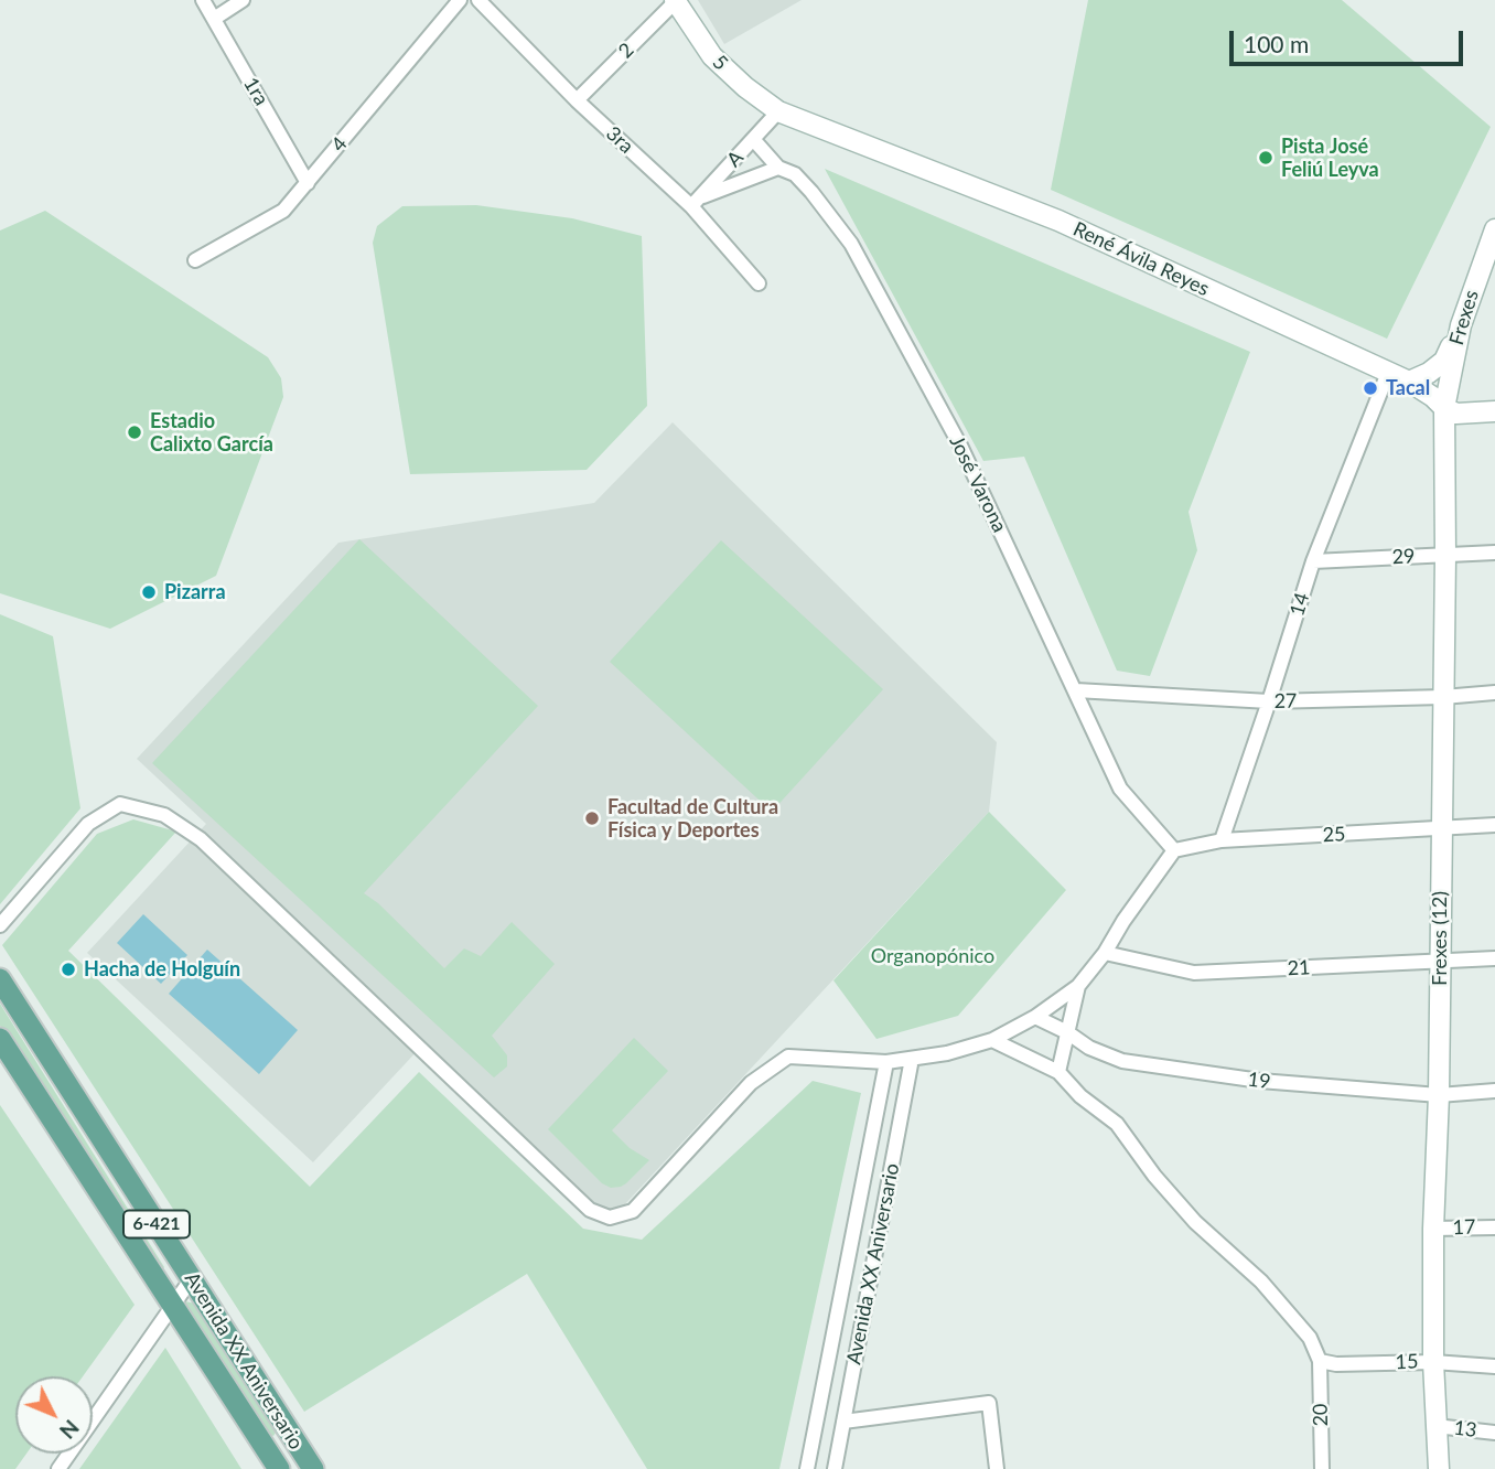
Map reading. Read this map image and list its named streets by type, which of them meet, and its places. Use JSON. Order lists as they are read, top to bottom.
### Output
{
  "streets": {
    "main road": [
      "5",
      "René Ávila Reyes",
      "Frexes",
      "Frexes (12)",
      "6-421",
      "Avenida XX Aniversario"
    ],
    "street": [
      "2",
      "1ra",
      "3ra",
      "4",
      "A",
      "José Varona",
      "29",
      "14",
      "27",
      "25",
      "21",
      "19",
      "17",
      "15",
      "20",
      "13"
    ]
  },
  "crossings": [
    ["2", "5"],
    ["2", "3ra"],
    ["5", "A"],
    ["5", "René Ávila Reyes"],
    ["1ra", "4"],
    ["3ra", "A"],
    ["A", "René Ávila Reyes"],
    ["A", "José Varona"],
    ["René Ávila Reyes", "Frexes"],
    ["René Ávila Reyes", "14"],
    ["René Ávila Reyes", "Frexes (12)"],
    ["Frexes", "Frexes (12)"],
    ["José Varona", "27"],
    ["José Varona", "25"],
    ["29", "14"],
    ["29", "Frexes (12)"],
    ["14", "27"],
    ["14", "25"],
    ["27", "Frexes (12)"],
    ["25", "Frexes (12)"],
    ["Frexes (12)", "21"],
    ["Frexes (12)", "19"],
    ["Frexes (12)", "17"],
    ["Frexes (12)", "15"],
    ["Frexes (12)", "13"],
    ["15", "20"]
  ],
  "parks": ["Organopónico"],
  "places": [
    "Pista José Feliú Leyva",
    "Tacal",
    "Estadio Calixto García",
    "Pizarra",
    "Facultad de Cultura Física y Deportes",
    "Hacha de Holguín"
  ],
  "scale_bar": "100 m",
  "north": "bottom right"
}
